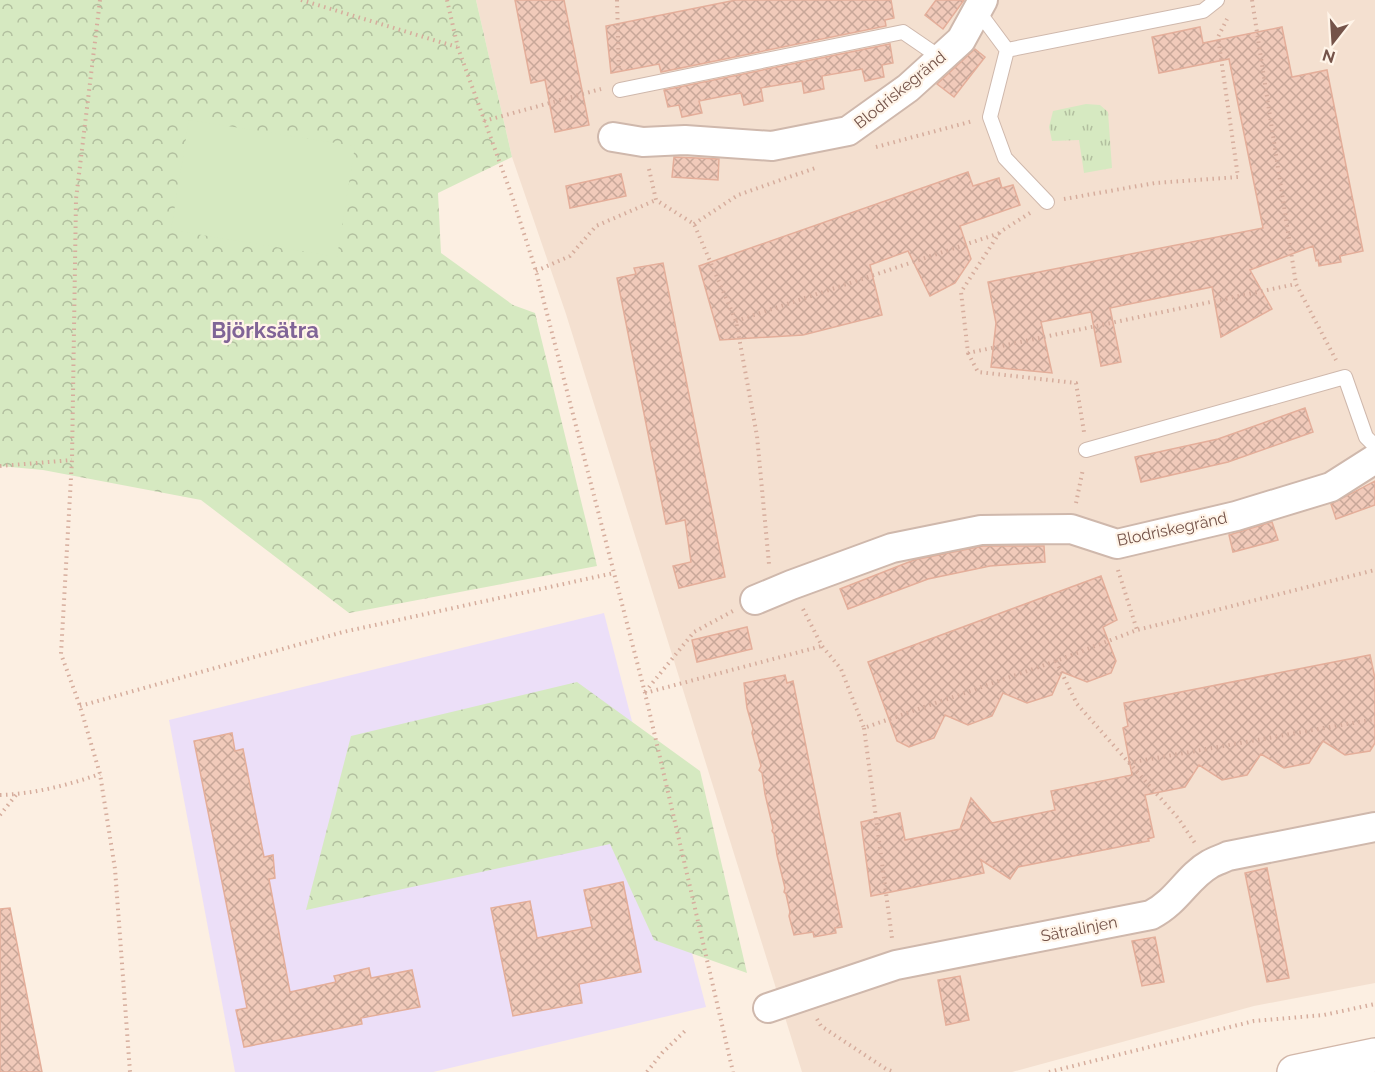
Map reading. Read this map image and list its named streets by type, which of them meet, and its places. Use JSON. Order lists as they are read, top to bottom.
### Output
{
  "streets": {
    "street": ["Blodriskegränd", "Sätralinjen"]
  },
  "districts": ["Björksätra"],
  "north": "bottom"
}
